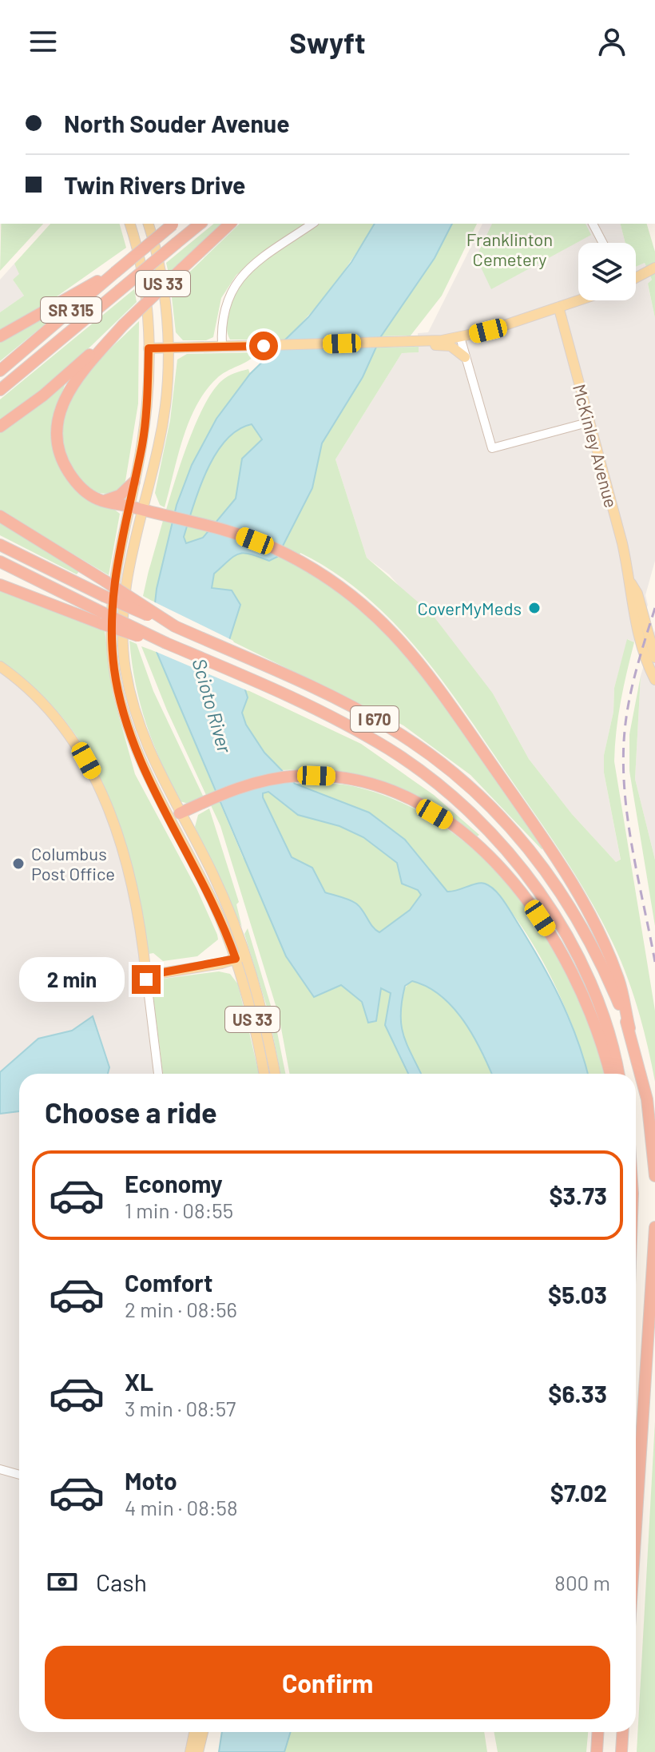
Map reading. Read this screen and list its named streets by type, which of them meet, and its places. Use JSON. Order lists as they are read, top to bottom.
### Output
{
  "streets": {
    "highway": ["SR 315", "I 670"],
    "main road": ["US 33", "McKinley Avenue"]
  },
  "water": ["Scioto River"],
  "parks": ["Franklinton Cemetery"],
  "places": ["CoverMyMeds", "Columbus Post Office"],
  "page": {
    "header": "Swyft",
    "banner": ["North Souder Avenue", "Twin Rivers Drive"],
    "bubble": "2 min",
    "heading": "Choose a ride",
    "list": [
      {
        "name": "Economy",
        "note": "1 min · 08:55",
        "value": "$3.73"
      },
      {
        "name": "Comfort",
        "note": "2 min · 08:56",
        "value": "$5.03"
      },
      {
        "name": "XL",
        "note": "3 min · 08:57",
        "value": "$6.33"
      },
      {
        "name": "Moto",
        "note": "4 min · 08:58",
        "value": "$7.02"
      }
    ],
    "pay": ["Cash", "800 m"],
    "buttons": "Confirm"
  }
}
